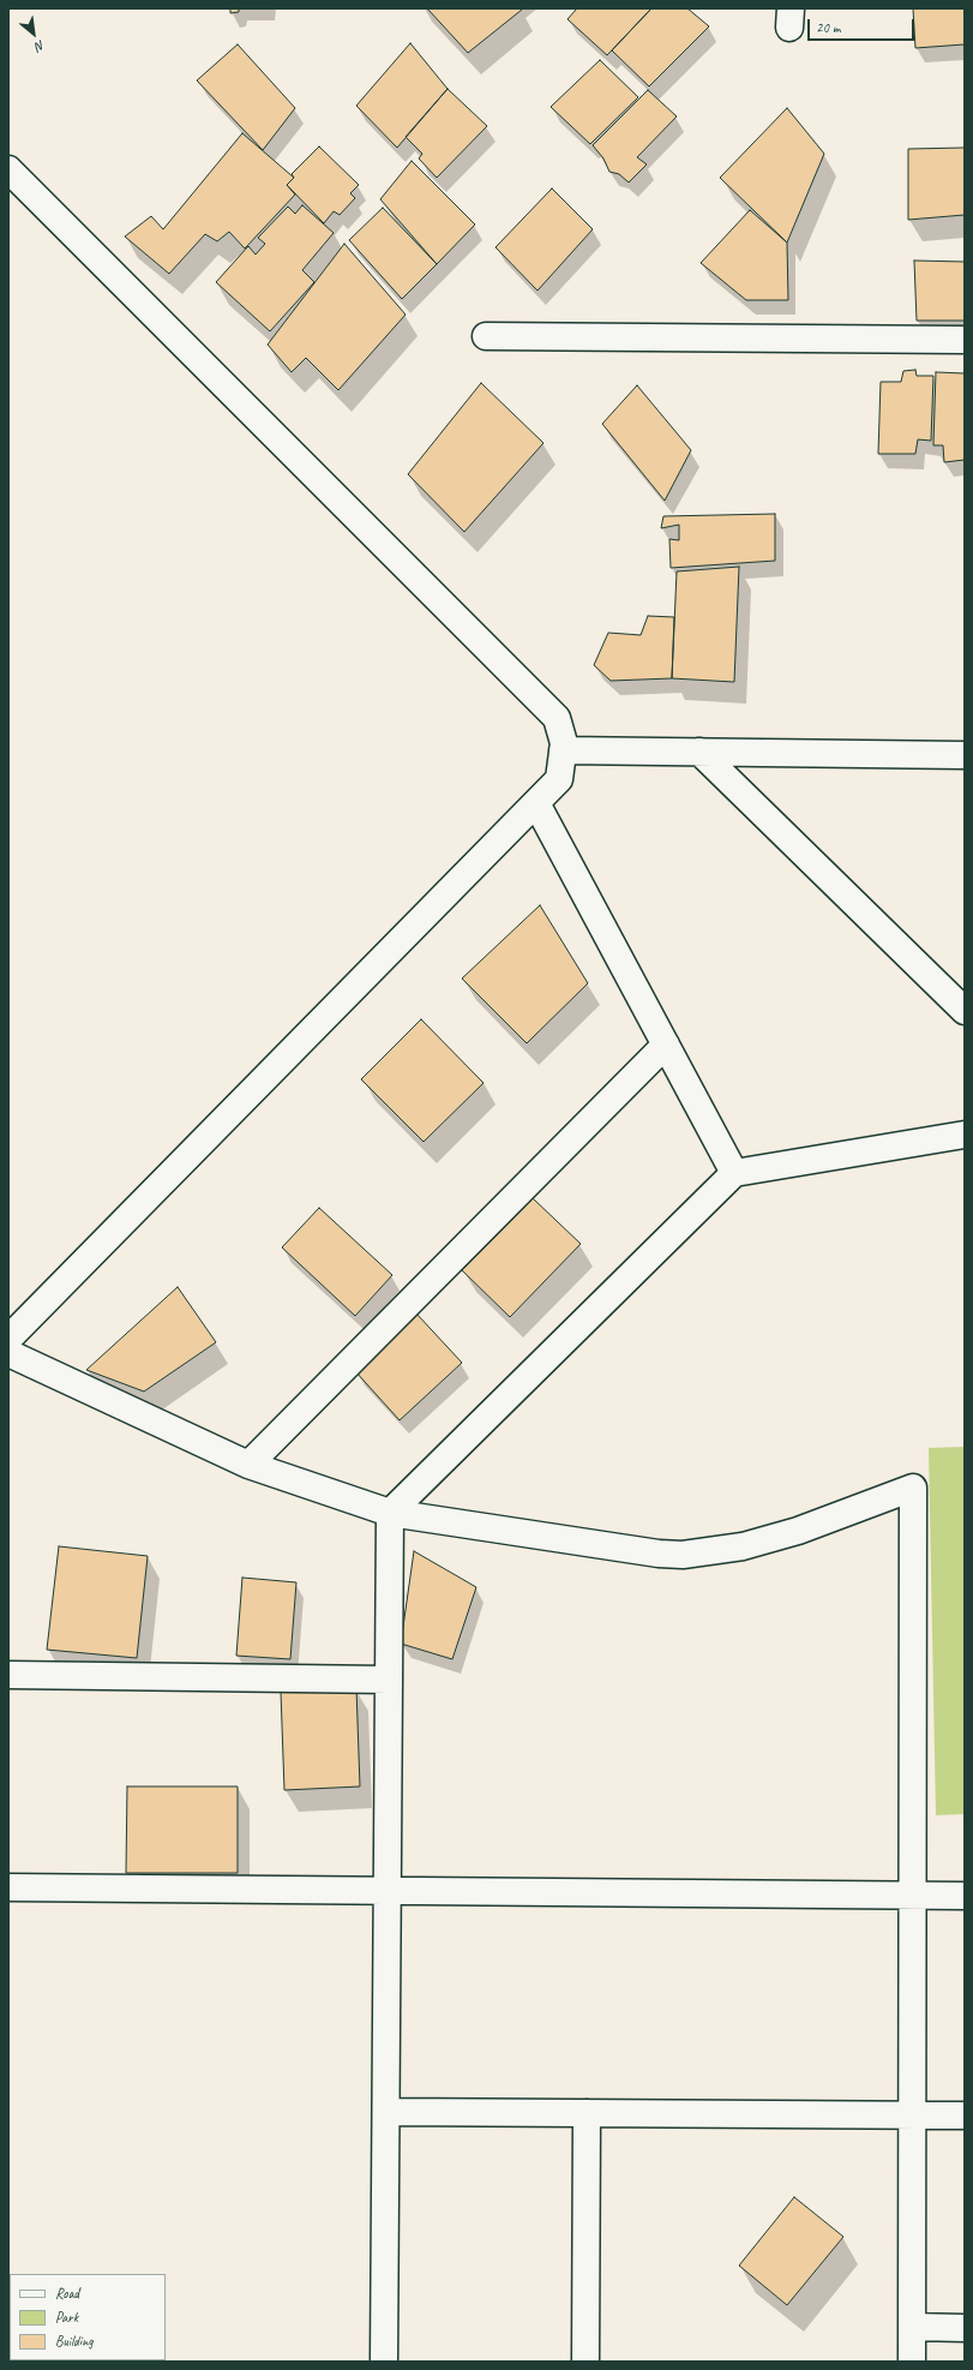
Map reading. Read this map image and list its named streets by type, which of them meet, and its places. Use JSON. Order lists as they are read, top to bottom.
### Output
{
  "legend": ["Road", "Park", "Building"],
  "scale_bar": "20 m",
  "north": "bottom right"
}
